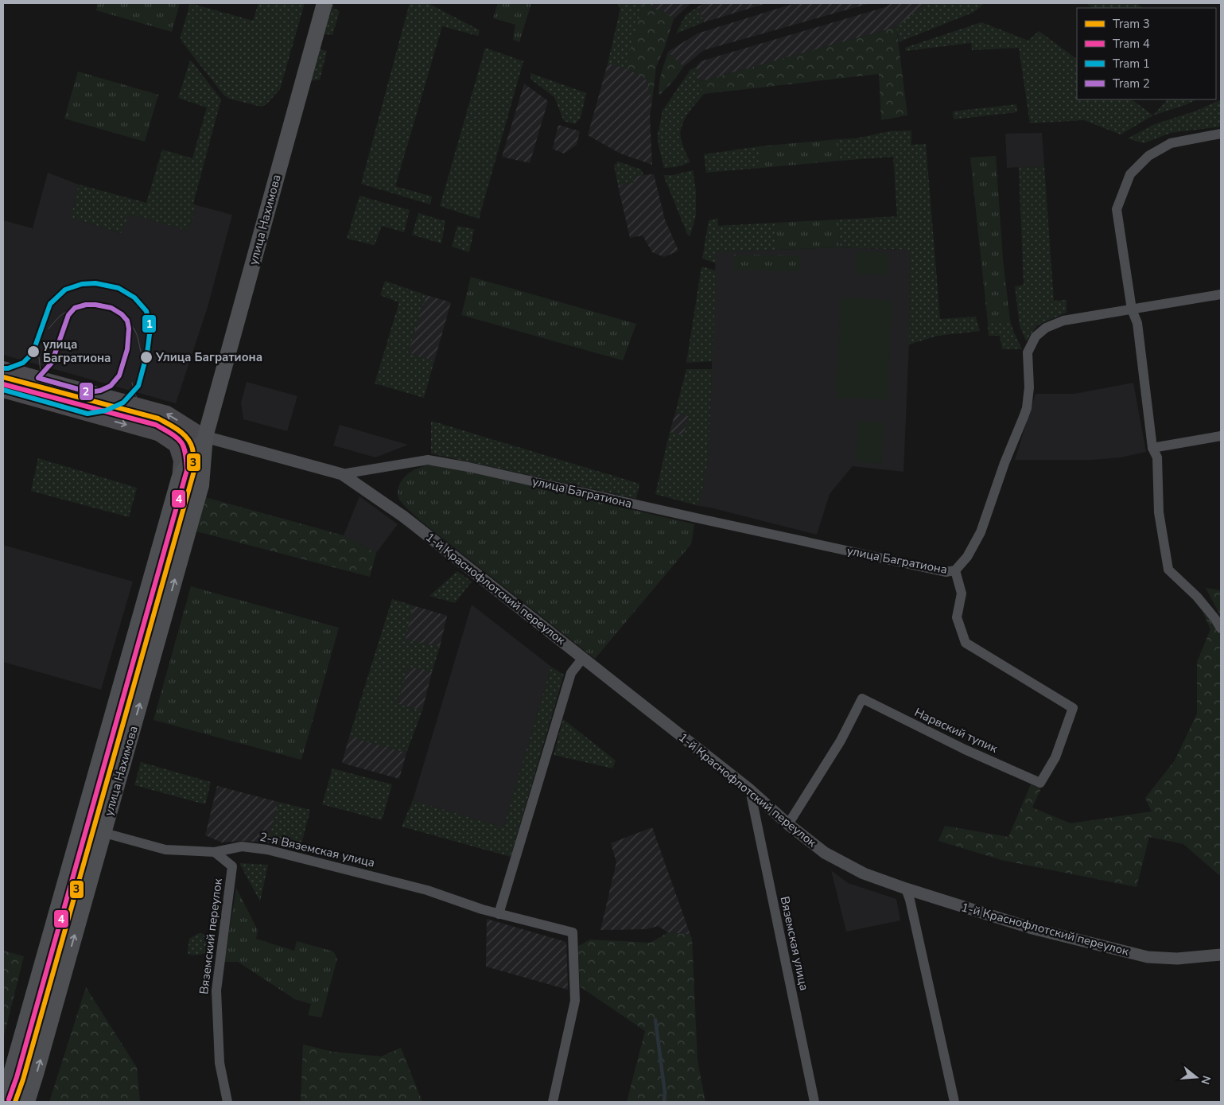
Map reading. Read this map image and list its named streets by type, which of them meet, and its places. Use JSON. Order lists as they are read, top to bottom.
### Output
{
  "streets": {
    "main road": ["улица Нахимова", "улица Багратиона"],
    "street": [
      "1-й Краснофлотский переулок",
      "Нарвский тупик",
      "2-я Вяземская улица",
      "Вяземский переулок",
      "Вяземская улица"
    ]
  },
  "crossings": [
    ["улица Нахимова", "улица Багратиона"],
    ["улица Нахимова", "2-я Вяземская улица"],
    ["улица Багратиона", "1-й Краснофлотский переулок"],
    ["улица Багратиона", "Нарвский тупик"],
    ["1-й Краснофлотский переулок", "Нарвский тупик"],
    ["1-й Краснофлотский переулок", "Вяземская улица"],
    ["2-я Вяземская улица", "Вяземский переулок"]
  ],
  "places": ["улица Багратиона", "Улица Багратиона"],
  "lines": [
    "tram line 1",
    "tram line 2",
    "tram line 3",
    "tram line 4"
  ],
  "legend": [
    "Tram 3",
    "Tram 4",
    "Tram 1",
    "Tram 2"
  ],
  "north": "right"
}
